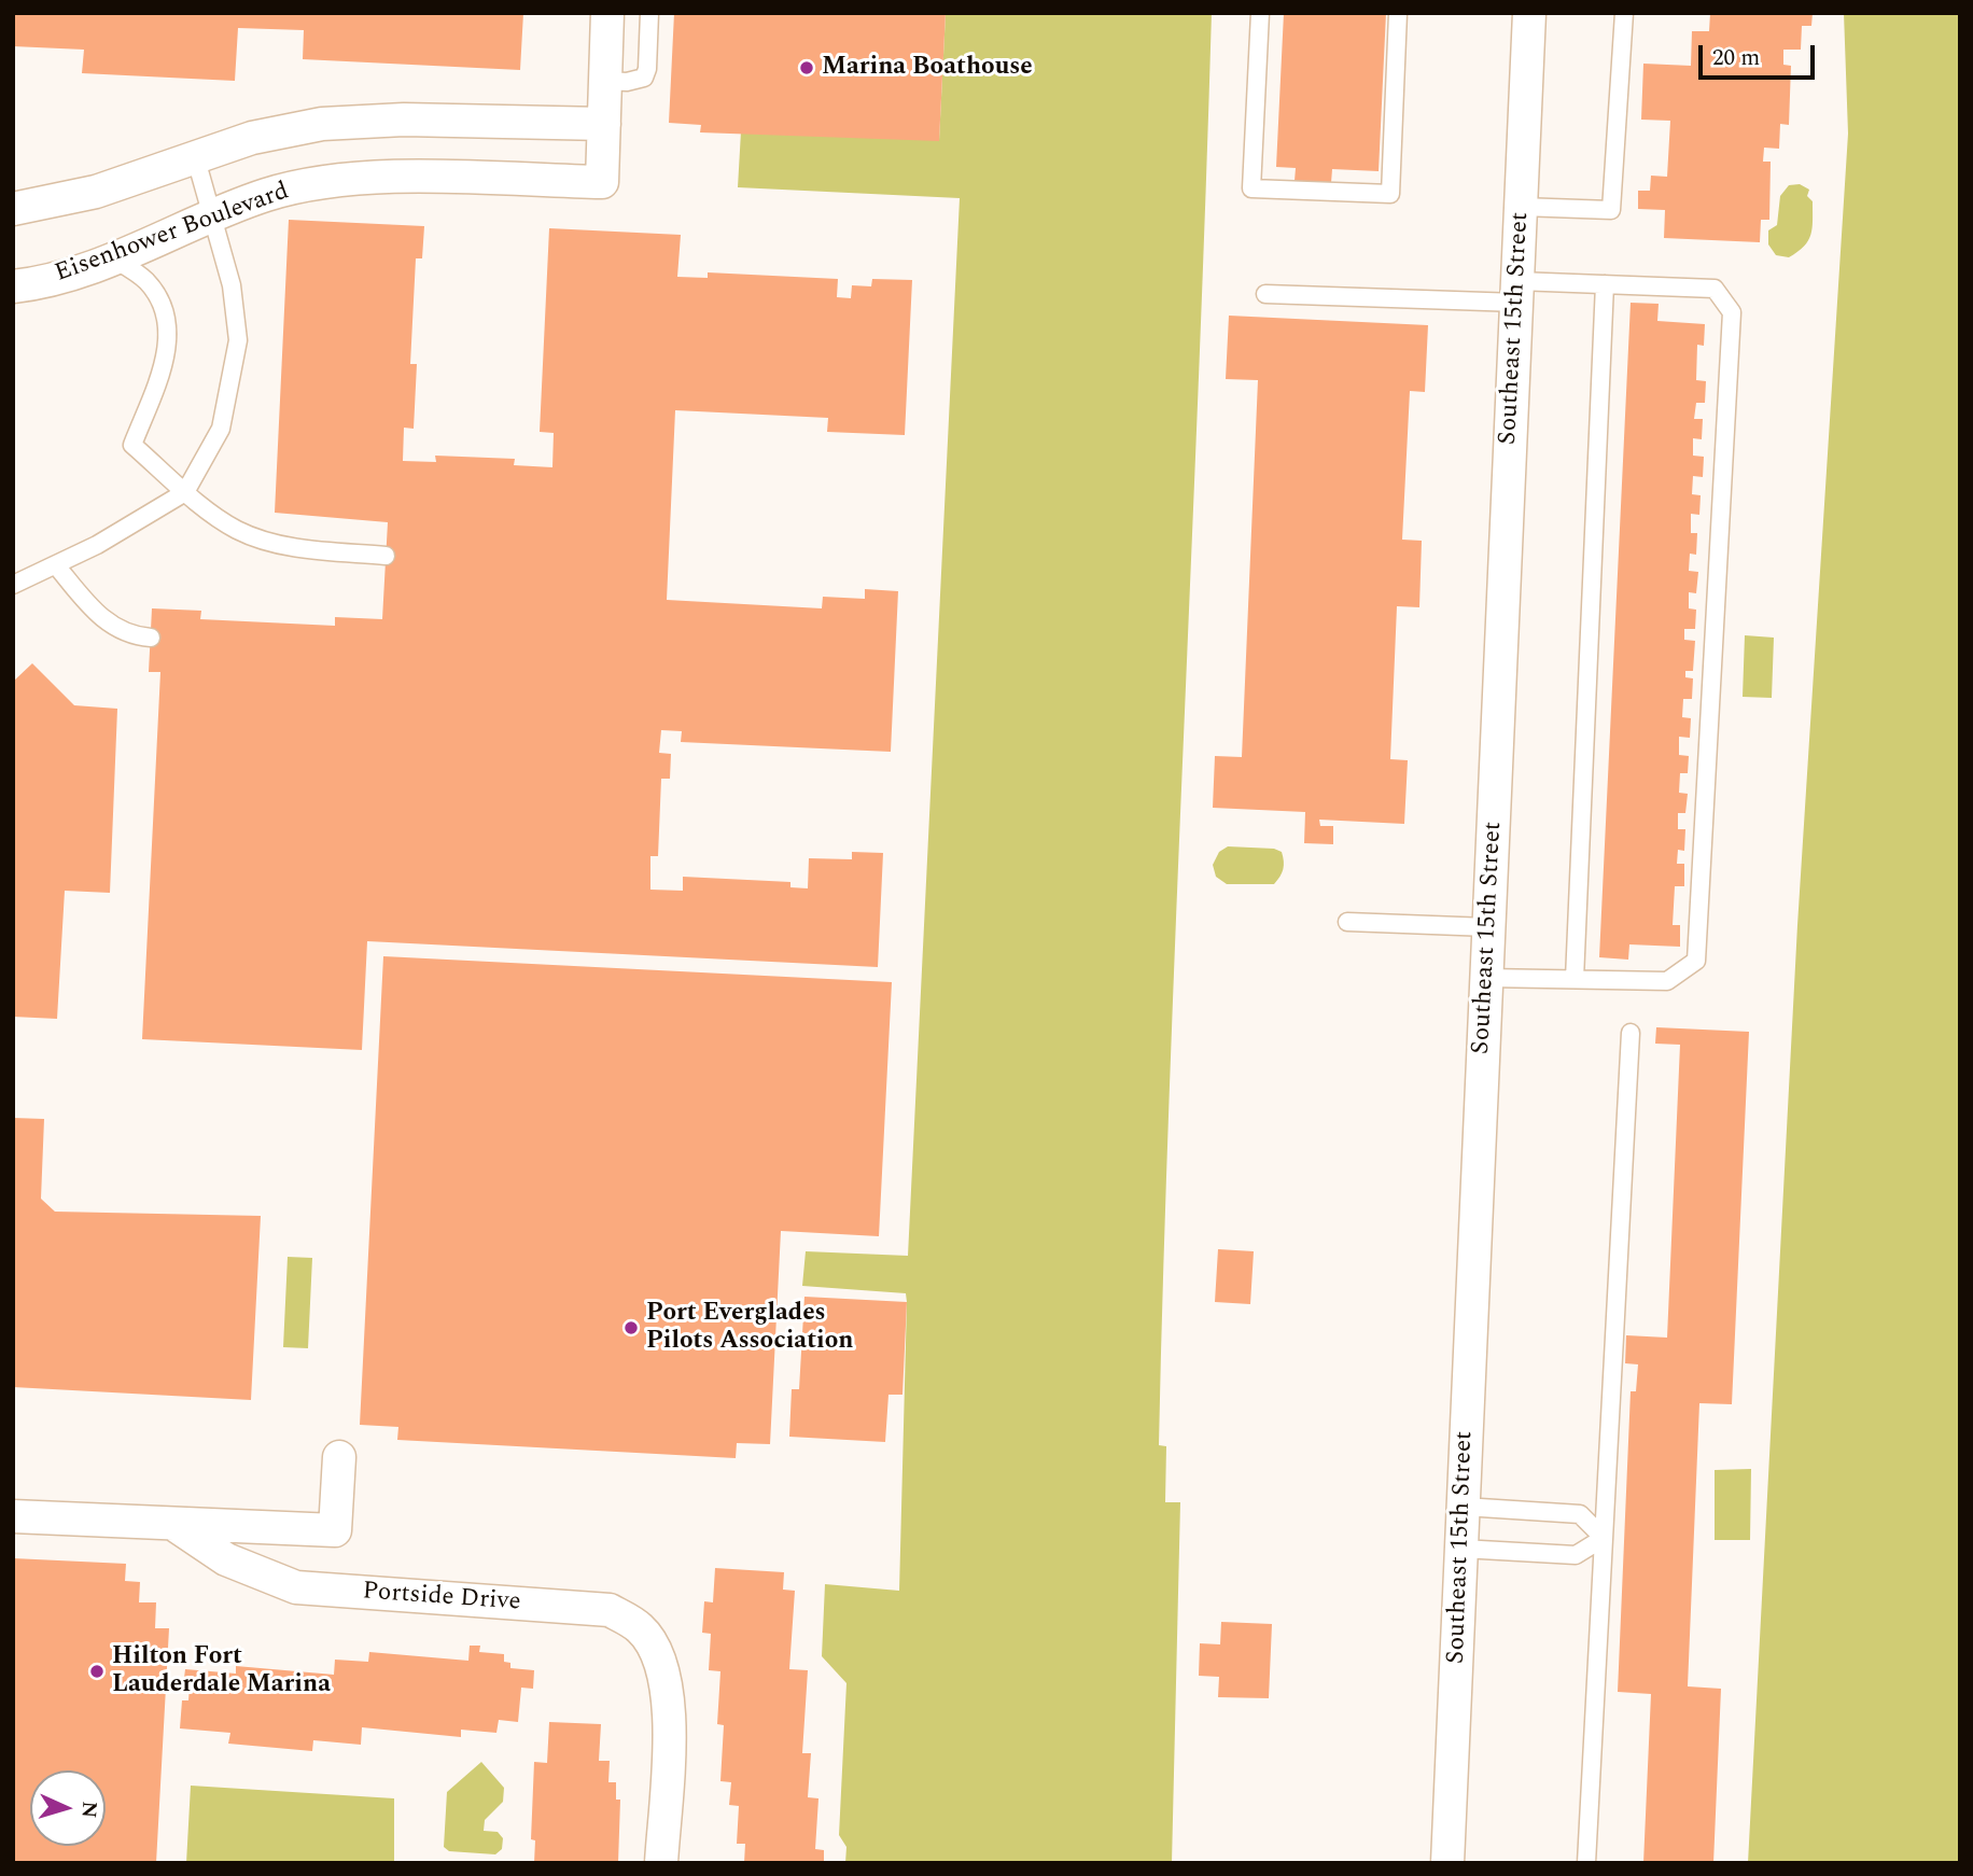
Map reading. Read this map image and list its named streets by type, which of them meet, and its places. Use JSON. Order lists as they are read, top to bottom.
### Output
{
  "streets": {
    "street": ["Eisenhower Boulevard", "Southeast 15th Street", "Portside Drive"]
  },
  "places": ["Marina Boathouse", "Port Everglades Pilots Association", "Hilton Fort Lauderdale Marina"],
  "scale_bar": "20 m",
  "north": "right"
}
